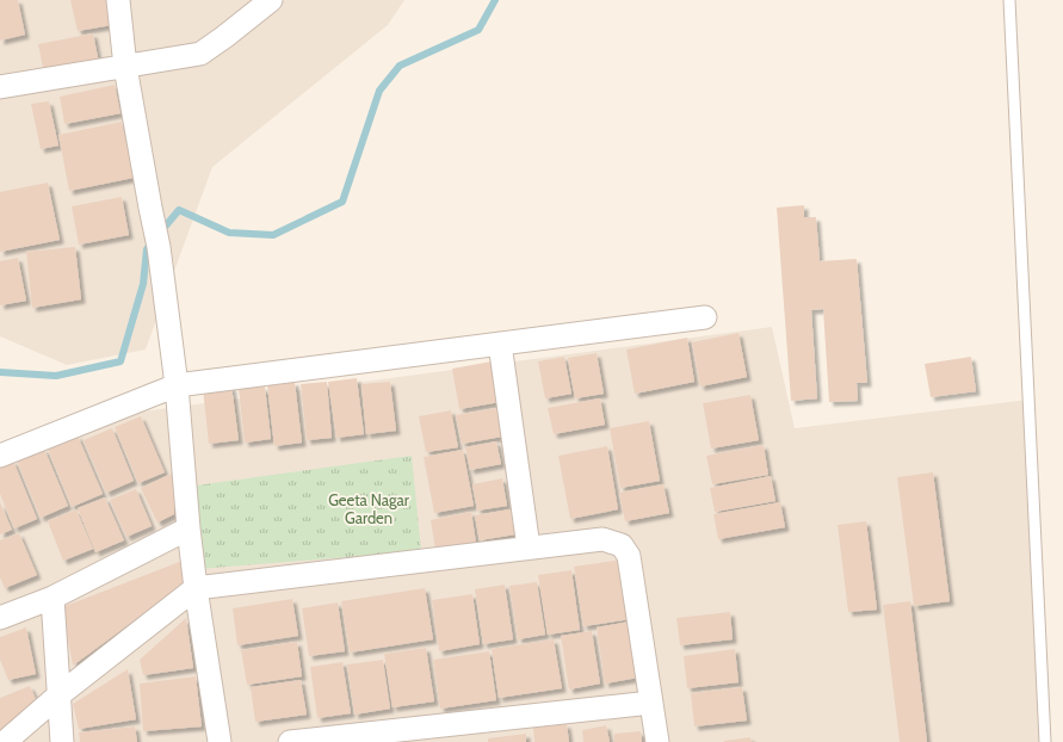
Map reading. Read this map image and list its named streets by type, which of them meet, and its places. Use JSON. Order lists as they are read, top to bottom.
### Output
{
  "parks": ["Geeta Nagar Garden"]
}
